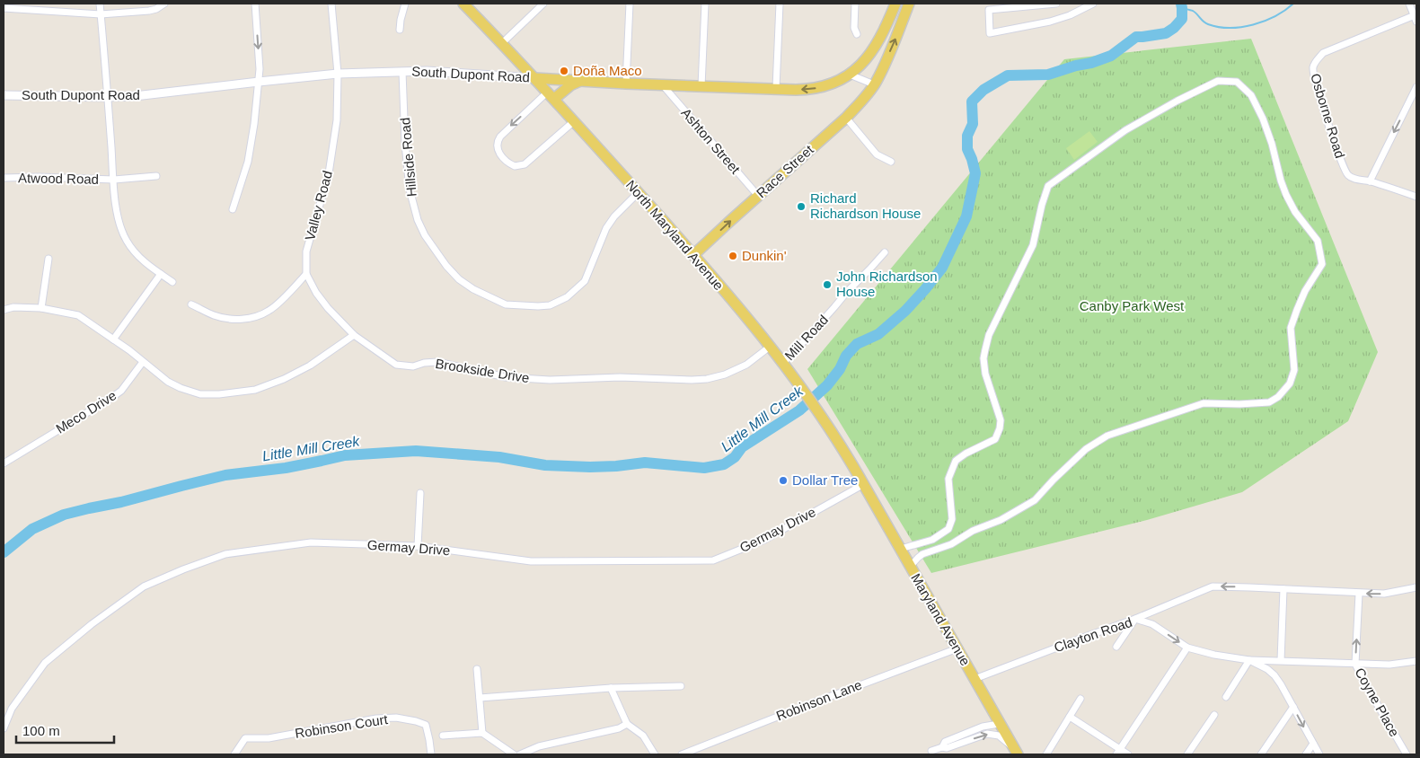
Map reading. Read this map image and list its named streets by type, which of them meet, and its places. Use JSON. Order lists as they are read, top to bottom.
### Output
{
  "streets": {
    "main road": [
      "South Dupont Road",
      "Race Street",
      "North Maryland Avenue",
      "Maryland Avenue"
    ],
    "street": [
      "Osborne Road",
      "Ashton Street",
      "Hillside Road",
      "Atwood Road",
      "Valley Road",
      "Mill Road",
      "Brookside Drive",
      "Meco Drive",
      "Germay Drive",
      "Clayton Road",
      "Robinson Lane",
      "Coyne Place",
      "Robinson Court"
    ]
  },
  "crossings": [
    ["South Dupont Road", "Ashton Street"],
    ["South Dupont Road", "Hillside Road"],
    ["South Dupont Road", "Valley Road"],
    ["South Dupont Road", "North Maryland Avenue"],
    ["Ashton Street", "Race Street"],
    ["Hillside Road", "North Maryland Avenue"],
    ["Race Street", "North Maryland Avenue"],
    ["Valley Road", "Brookside Drive"],
    ["North Maryland Avenue", "Mill Road"],
    ["North Maryland Avenue", "Brookside Drive"],
    ["North Maryland Avenue", "Germay Drive"],
    ["North Maryland Avenue", "Maryland Avenue"],
    ["Germay Drive", "Maryland Avenue"],
    ["Maryland Avenue", "Clayton Road"],
    ["Maryland Avenue", "Robinson Lane"]
  ],
  "one_way": ["Race Street", "Coyne Place"],
  "water": ["Little Mill Creek"],
  "parks": ["Canby Park West"],
  "places": [
    "Doña Maco",
    "Richard Richardson House",
    "Dunkin'",
    "John Richardson House",
    "Dollar Tree"
  ],
  "scale_bar": "100 m"
}
